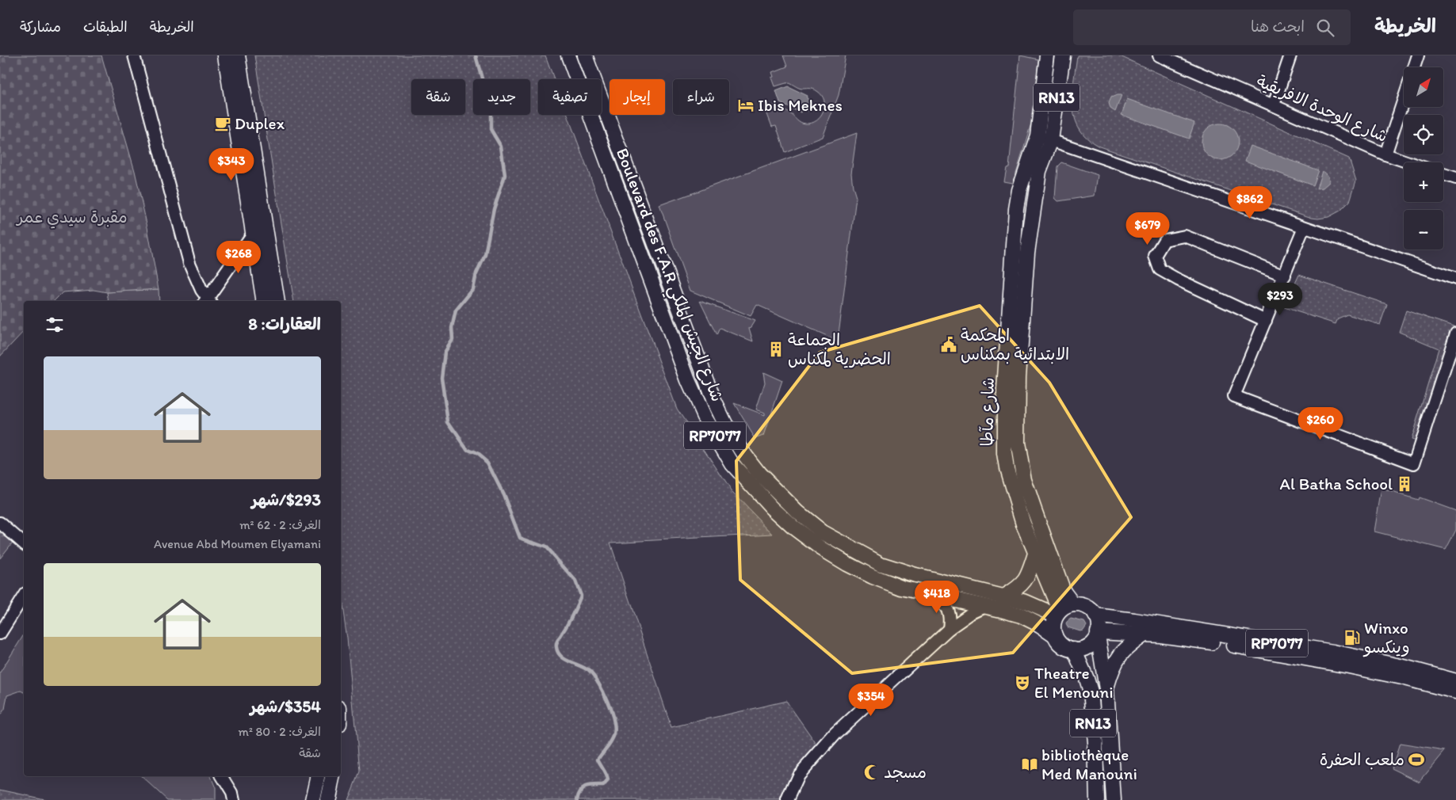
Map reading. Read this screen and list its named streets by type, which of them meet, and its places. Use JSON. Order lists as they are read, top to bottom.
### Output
{
  "streets": {
    "main road": [
      "RN13",
      "Boulevard des F.A.R شارع الجيش الملكي",
      "شارع مآطا",
      "RP7077"
    ],
    "street": ["شارع الوحدة الافريقية"]
  },
  "crossings": [
    ["RN13", "Boulevard des F.A.R شارع الجيش الملكي"],
    ["RN13", "شارع مآطا"],
    ["RN13", "RP7077"],
    ["Boulevard des F.A.R شارع الجيش الملكي", "شارع مآطا"],
    ["Boulevard des F.A.R شارع الجيش الملكي", "RP7077"],
    ["شارع مآطا", "RP7077"]
  ],
  "parks": ["مقبرة سيدي عمر"],
  "places": {
    "hotel": ["Ibis Meknes"],
    "cafe": ["Duplex"],
    "public building": ["المحكمة الابتدائية بمكناس"],
    "building": ["الجماعة الحضرية لمكناس", "Al Batha School"],
    "fuel station": ["Winxo وينكسو"],
    "theatre": ["Theatre El Menouni"],
    "sports": ["ملعب الحفرة"],
    "library": ["bibliothèque Med Manouni"],
    "mosque": ["مسجد"]
  },
  "north": "top right",
  "page": {
    "header": "الخريطة",
    "search": "ابحث هنا",
    "nav": ["الخريطة", "الطبقات", "مشاركة"],
    "map_buttons": ["+", "−"],
    "chip": [
      "شراء",
      "إيجار",
      "تصفية",
      "جديد",
      "شقة"
    ],
    "price": [
      "$343",
      "$862",
      "$679",
      "$268",
      "$293",
      "$260",
      "$418",
      "$354"
    ],
    "heading": "العقارات: 8",
    "list": [
      {
        "name": "$293/شهر",
        "note": "الغرف: 2 · 62 m² · Avenue Abd Moumen Elyamani"
      },
      {
        "name": "$354/شهر",
        "note": "الغرف: 2 · 80 m² · شقة"
      }
    ]
  }
}
